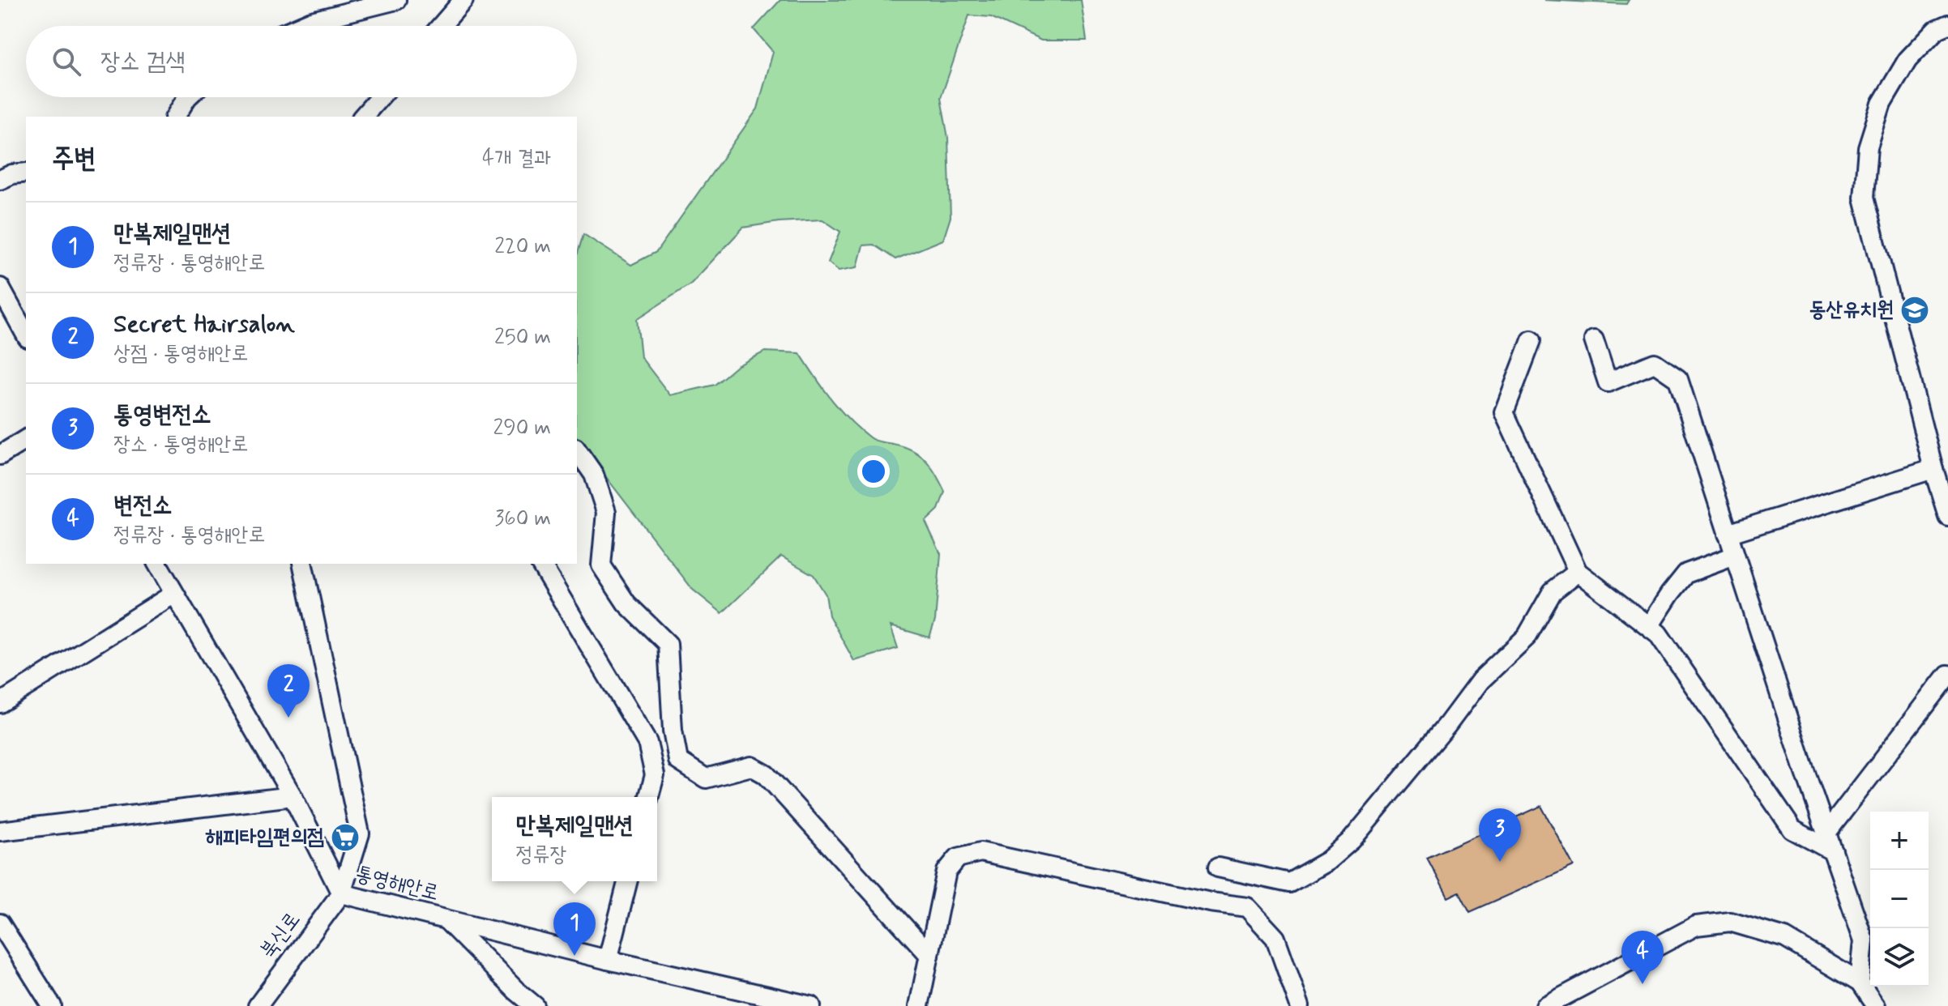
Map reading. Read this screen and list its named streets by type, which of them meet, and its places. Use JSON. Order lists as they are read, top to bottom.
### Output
{
  "streets": {
    "street": ["통영해안로", "북신로"]
  },
  "crossings": [
    ["통영해안로", "북신로"]
  ],
  "places": {
    "school or university": ["동산유치원"],
    "supermarket": ["해피타임편의점"]
  },
  "page": {
    "search": "장소 검색",
    "heading": ["주변", "4개 결과"],
    "list": [
      {
        "mark": "1",
        "name": "만복제일맨션",
        "note": "정류장 · 통영해안로",
        "value": "220 m"
      },
      {
        "mark": "2",
        "name": "Secret Hairsalon",
        "note": "상점 · 통영해안로",
        "value": "250 m"
      },
      {
        "mark": "3",
        "name": "통영변전소",
        "note": "장소 · 통영해안로",
        "value": "290 m"
      },
      {
        "mark": "4",
        "name": "변전소",
        "note": "정류장 · 통영해안로",
        "value": "360 m"
      }
    ],
    "pins": [
      "2",
      "3",
      "1",
      "4"
    ],
    "popup": ["만복제일맨션", "정류장"],
    "map_buttons": ["+", "−"]
  }
}
